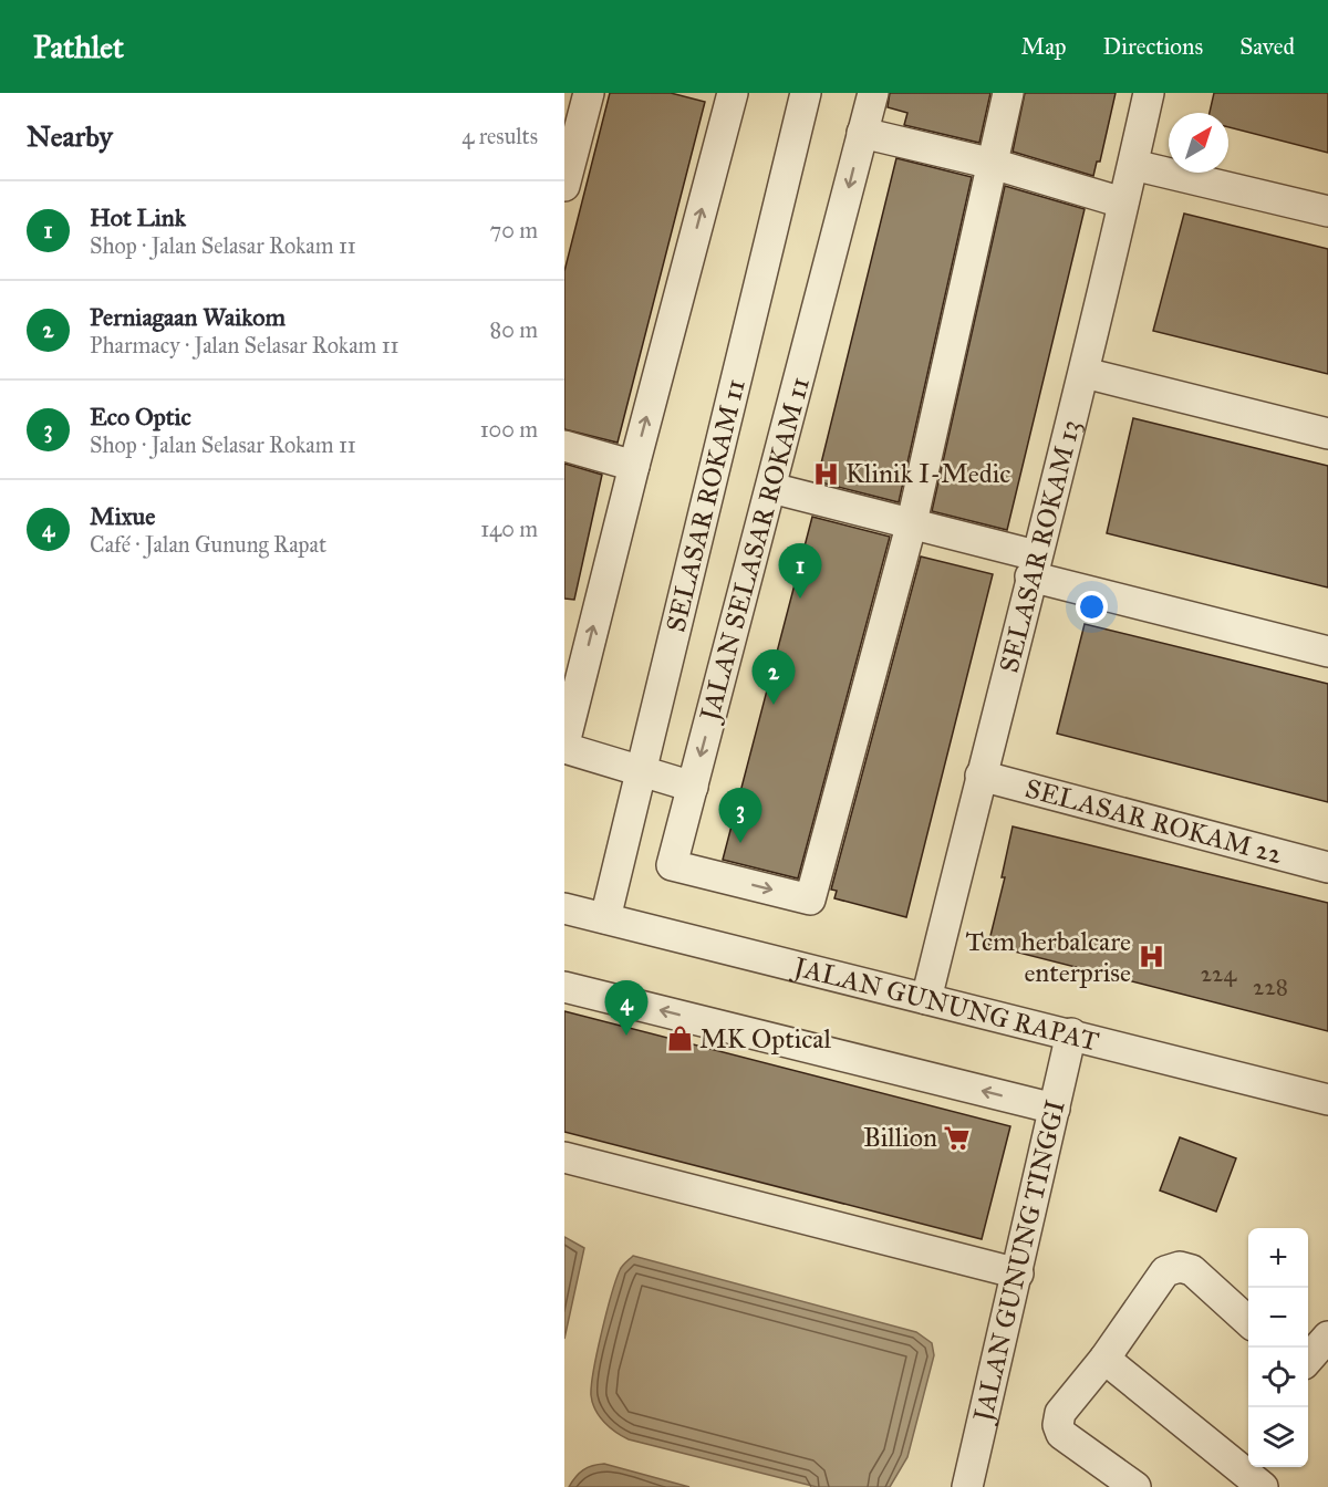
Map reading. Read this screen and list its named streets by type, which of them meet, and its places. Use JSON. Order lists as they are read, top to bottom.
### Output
{
  "streets": {
    "street": [
      "SELASAR ROKAM 11",
      "SELASAR ROKAM 13",
      "JALAN SELASAR ROKAM 11",
      "SELASAR ROKAM 22",
      "JALAN GUNUNG RAPAT",
      "JALAN GUNUNG TINGGI"
    ]
  },
  "crossings": [
    ["SELASAR ROKAM 11", "JALAN GUNUNG RAPAT"],
    ["SELASAR ROKAM 13", "SELASAR ROKAM 22"],
    ["SELASAR ROKAM 13", "JALAN GUNUNG RAPAT"],
    ["JALAN GUNUNG RAPAT", "JALAN GUNUNG TINGGI"]
  ],
  "places": {
    "hospital": ["Klinik I-Medic", "Tcm herbalcare enterprise"],
    "shop": ["MK Optical"],
    "supermarket": ["Billion"]
  },
  "house_numbers": ["224", "228"],
  "north": "top right",
  "page": {
    "header": "Pathlet",
    "nav": ["Map", "Directions", "Saved"],
    "heading": ["Nearby", "4 results"],
    "list": [
      {
        "mark": "1",
        "name": "Hot Link",
        "note": "Shop · Jalan Selasar Rokam 11",
        "value": "70 m"
      },
      {
        "mark": "2",
        "name": "Perniagaan Waikom",
        "note": "Pharmacy · Jalan Selasar Rokam 11",
        "value": "80 m"
      },
      {
        "mark": "3",
        "name": "Eco Optic",
        "note": "Shop · Jalan Selasar Rokam 11",
        "value": "100 m"
      },
      {
        "mark": "4",
        "name": "Mixue",
        "note": "Café · Jalan Gunung Rapat",
        "value": "140 m"
      }
    ],
    "pins": [
      "1",
      "2",
      "3",
      "4"
    ],
    "map_buttons": ["+", "−"]
  }
}
